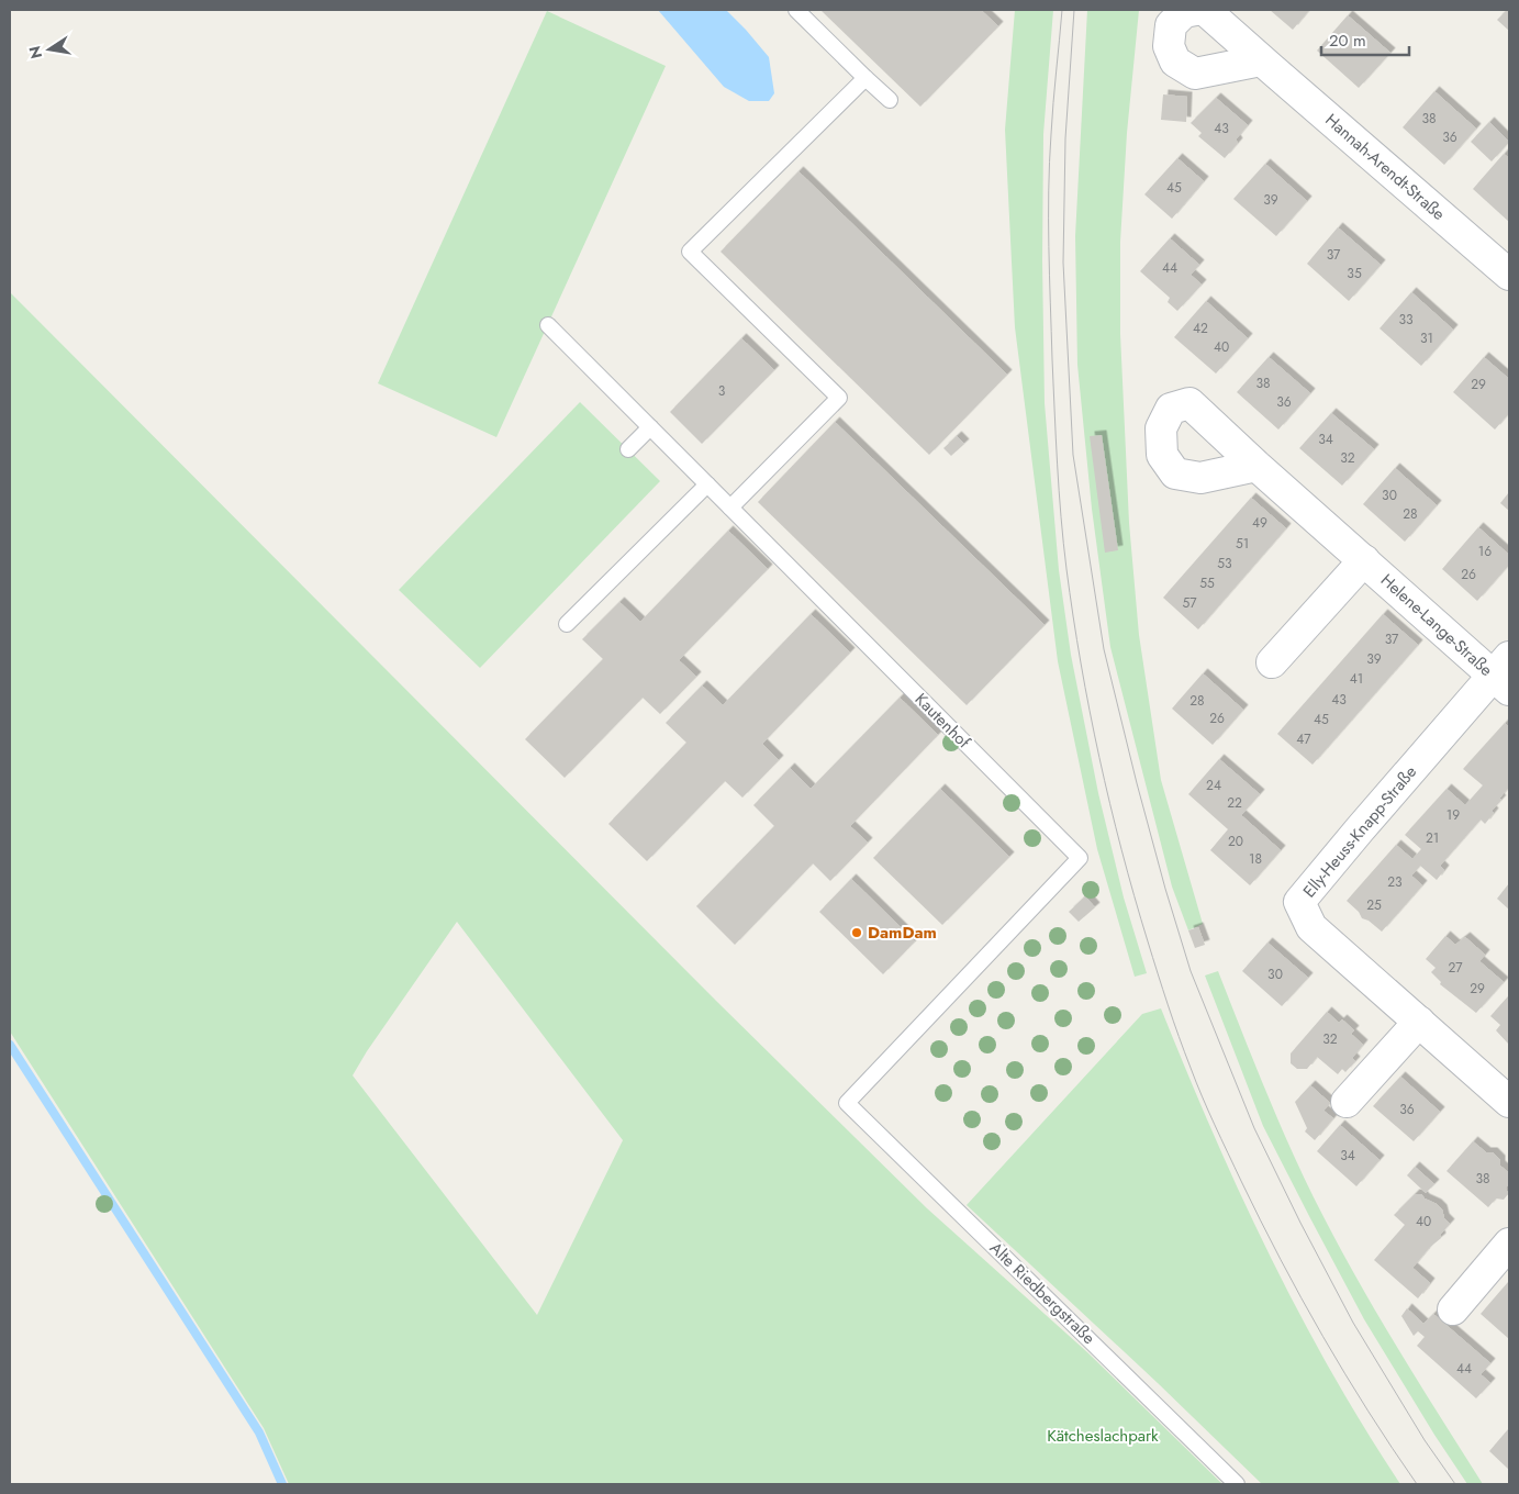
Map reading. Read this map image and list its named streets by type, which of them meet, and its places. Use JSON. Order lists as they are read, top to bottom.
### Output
{
  "streets": {
    "street": ["Hannah-Arendt-Straße", "Helene-Lange-Straße", "Elly-Heuss-Knapp-Straße"],
    "lane": ["Kautenhof", "Alte Riedbergstraße"]
  },
  "crossings": [
    ["Helene-Lange-Straße", "Elly-Heuss-Knapp-Straße"],
    ["Kautenhof", "Alte Riedbergstraße"]
  ],
  "parks": ["Kätcheslachpark"],
  "places": ["DamDam"],
  "house_numbers": [
    "38",
    "43",
    "36",
    "45",
    "39",
    "37",
    "44",
    "35",
    "33",
    "42",
    "31",
    "40",
    "38",
    "29",
    "3",
    "36",
    "34",
    "32",
    "30",
    "28",
    "49",
    "51",
    "16",
    "53",
    "26",
    "55",
    "57",
    "37",
    "39",
    "41",
    "43",
    "28",
    "26",
    "45",
    "47",
    "24",
    "22",
    "19",
    "21",
    "20",
    "18",
    "23",
    "25",
    "27",
    "30",
    "29",
    "32",
    "36",
    "34",
    "38",
    "40",
    "44"
  ],
  "scale_bar": "20 m",
  "north": "left"
}
